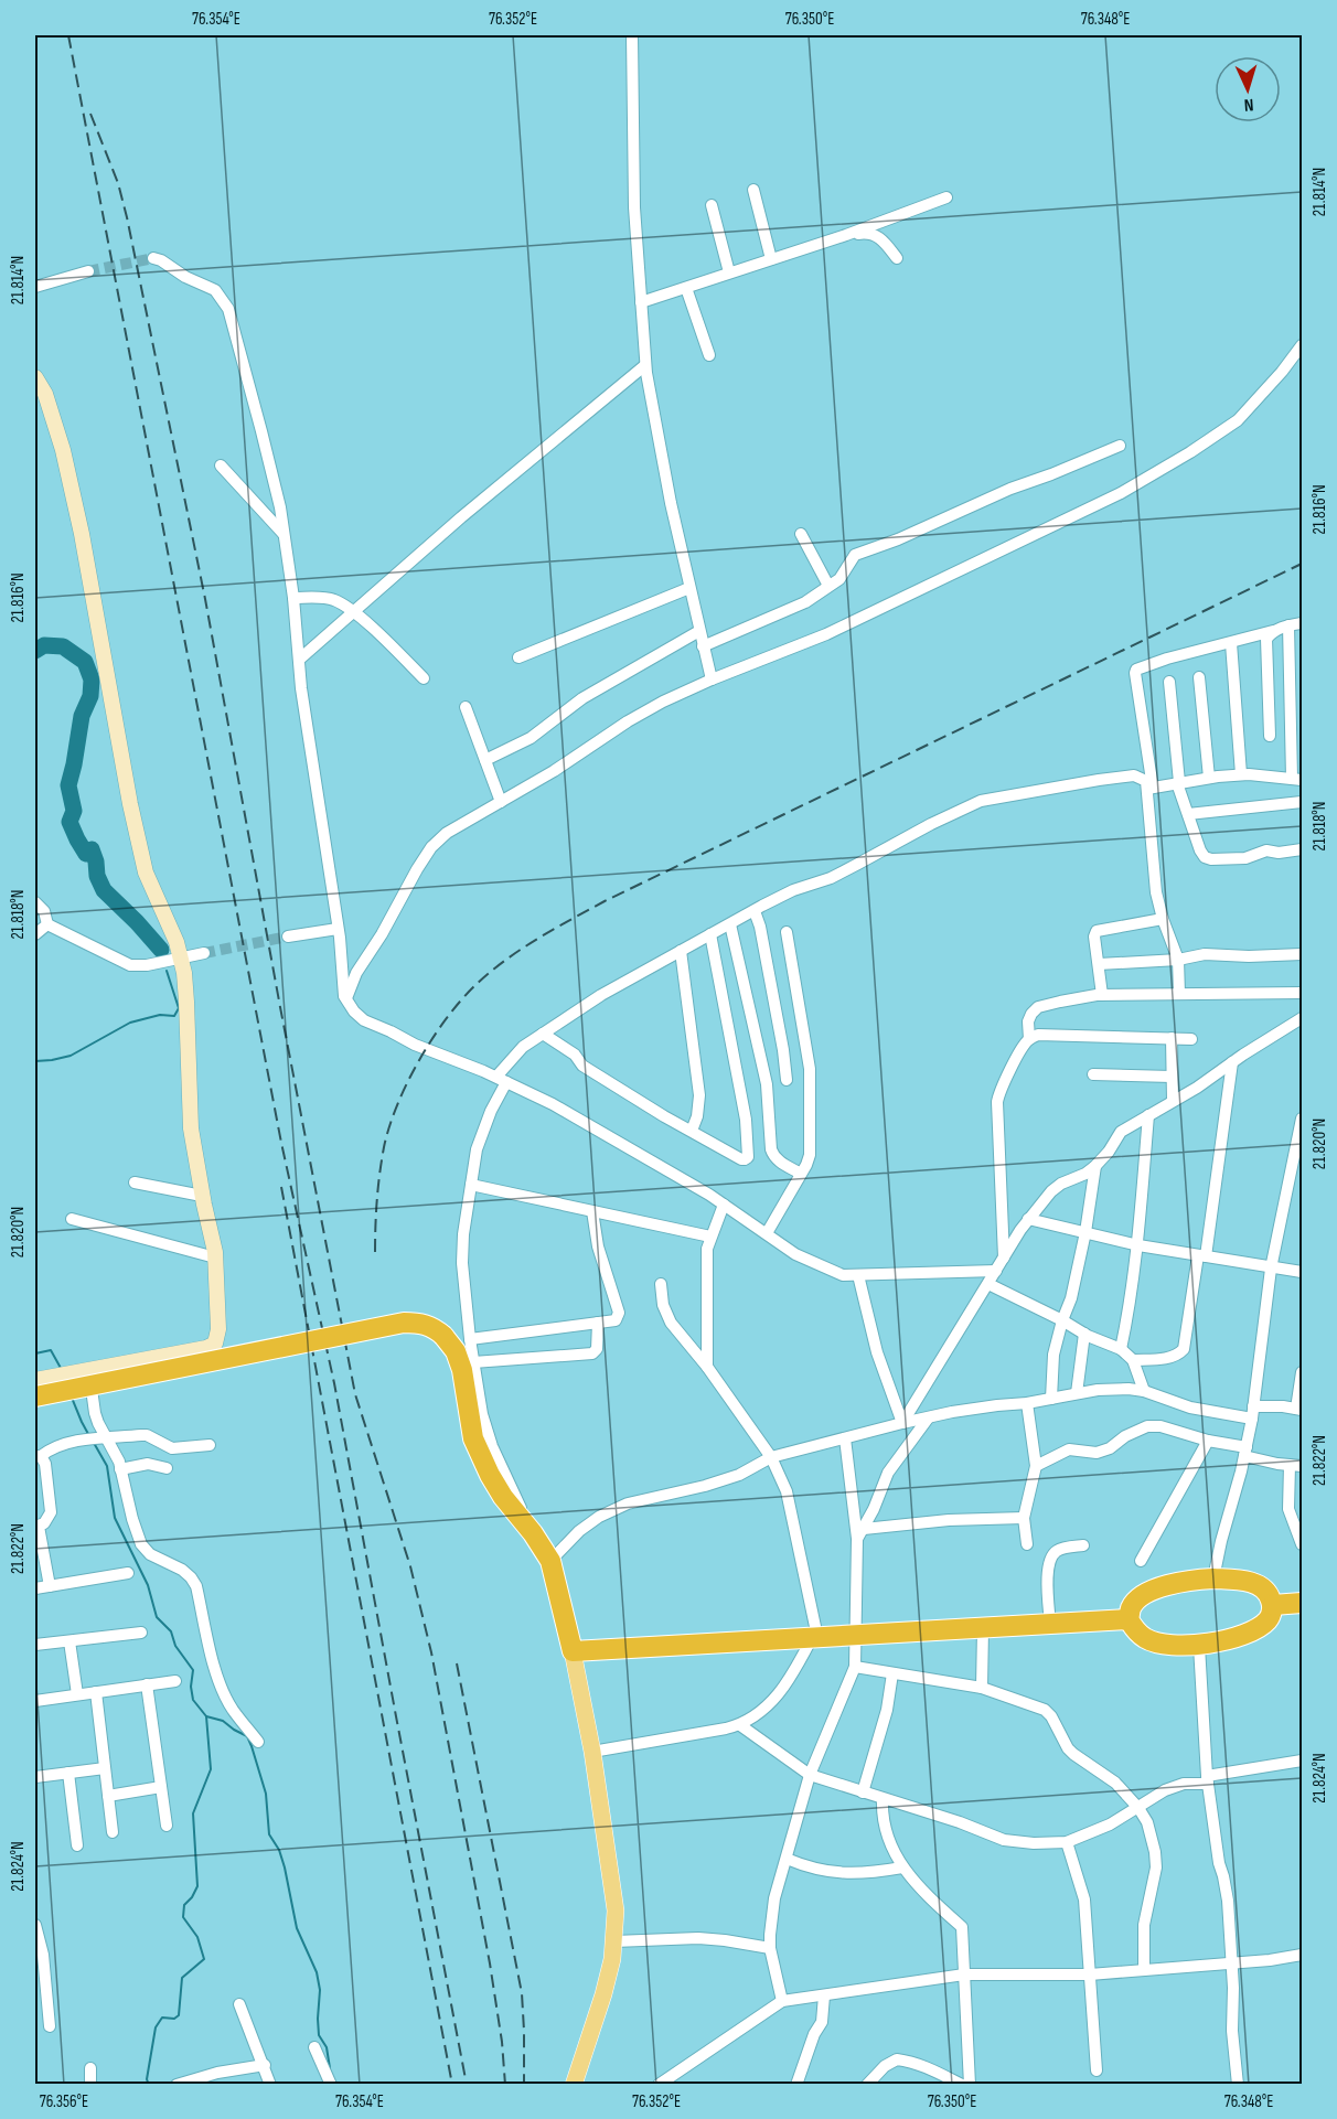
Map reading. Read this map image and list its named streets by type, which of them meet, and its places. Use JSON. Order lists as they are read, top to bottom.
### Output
{
  "north": "bottom",
  "coordinates": [
    "76.354°E",
    "76.352°E",
    "76.350°E",
    "76.348°E",
    "21.814°N",
    "21.816°N",
    "21.818°N",
    "21.820°N",
    "21.822°N",
    "21.824°N",
    "76.356°E"
  ]
}
